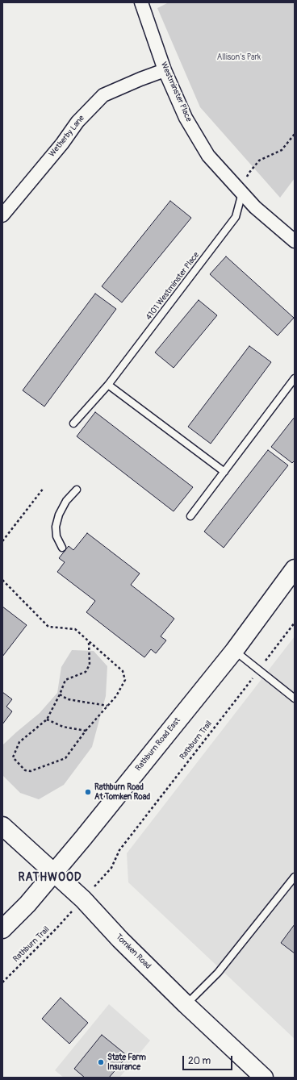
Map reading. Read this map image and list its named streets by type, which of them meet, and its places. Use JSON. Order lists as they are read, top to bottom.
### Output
{
  "streets": {
    "street": [
      "Westminster Place",
      "Wetherby Lane",
      "Rathburn Road East",
      "Tomken Road"
    ],
    "lane": ["4101 Westminster Place"],
    "path": ["Rathburn Trail"]
  },
  "crossings": [
    ["Westminster Place", "Wetherby Lane"],
    ["Westminster Place", "4101 Westminster Place"],
    ["Rathburn Road East", "Tomken Road"]
  ],
  "districts": ["RATHWOOD"],
  "parks": ["Allison's Park"],
  "places": ["Rathburn Road At Tomken Road", "State Farm Insurance"],
  "scale_bar": "20 m"
}
